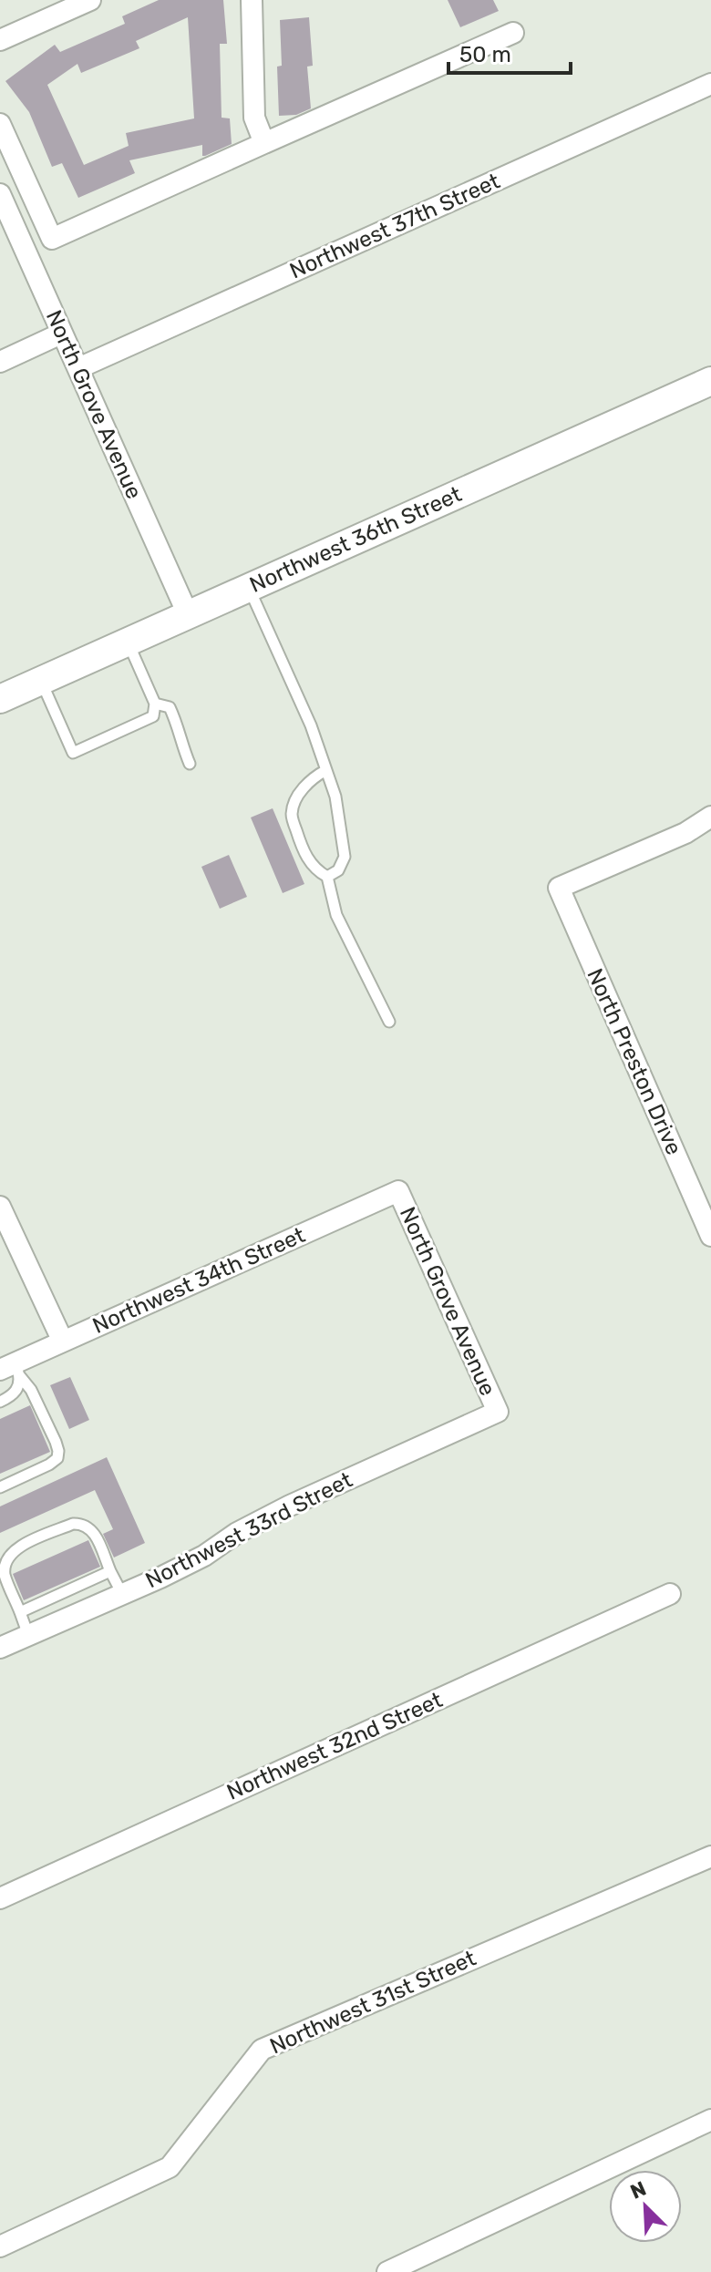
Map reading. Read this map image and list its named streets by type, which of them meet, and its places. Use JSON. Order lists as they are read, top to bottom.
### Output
{
  "streets": {
    "main road": ["Northwest 36th Street"],
    "street": [
      "Northwest 37th Street",
      "North Grove Avenue",
      "North Preston Drive",
      "Northwest 34th Street",
      "Northwest 33rd Street",
      "Northwest 32nd Street",
      "Northwest 31st Street"
    ]
  },
  "crossings": [
    ["Northwest 37th Street", "North Grove Avenue"],
    ["North Grove Avenue", "Northwest 36th Street"],
    ["North Grove Avenue", "Northwest 34th Street"],
    ["North Grove Avenue", "Northwest 33rd Street"]
  ],
  "scale_bar": "50 m",
  "north": "top left"
}
